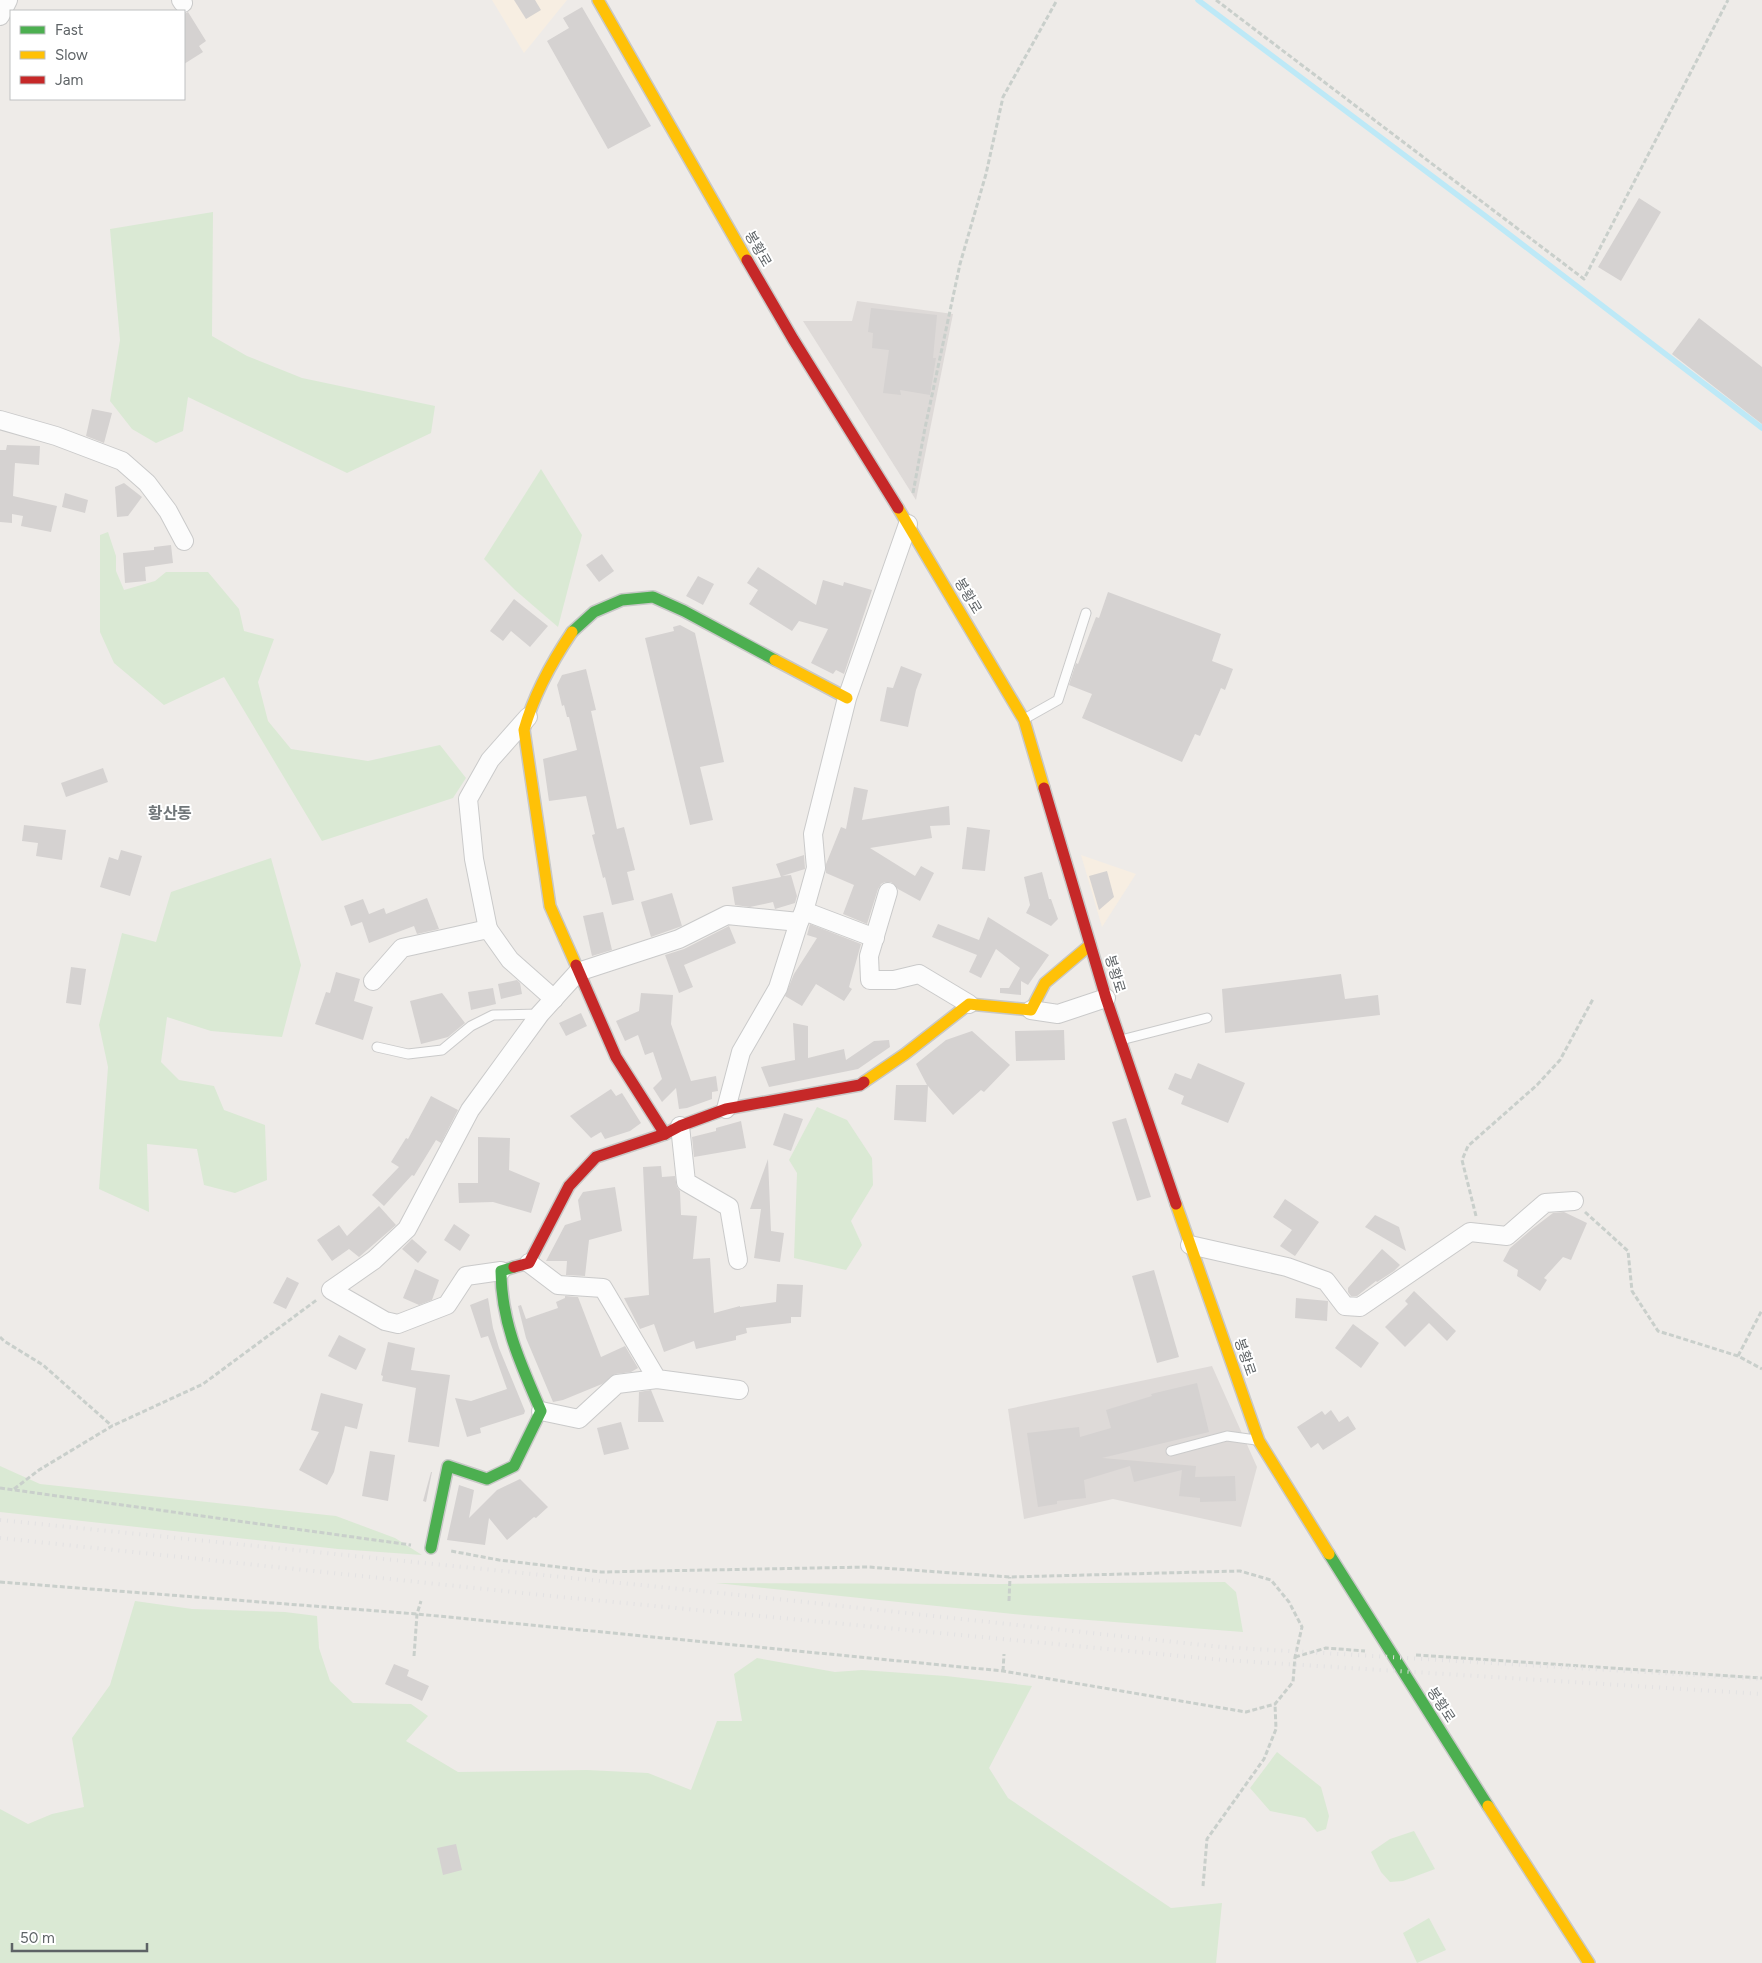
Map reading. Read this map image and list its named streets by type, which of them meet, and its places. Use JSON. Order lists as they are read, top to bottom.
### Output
{
  "streets": {
    "street": ["봉황로"]
  },
  "districts": ["황산동"],
  "legend": ["Fast", "Slow", "Jam"],
  "scale_bar": "50 m"
}
